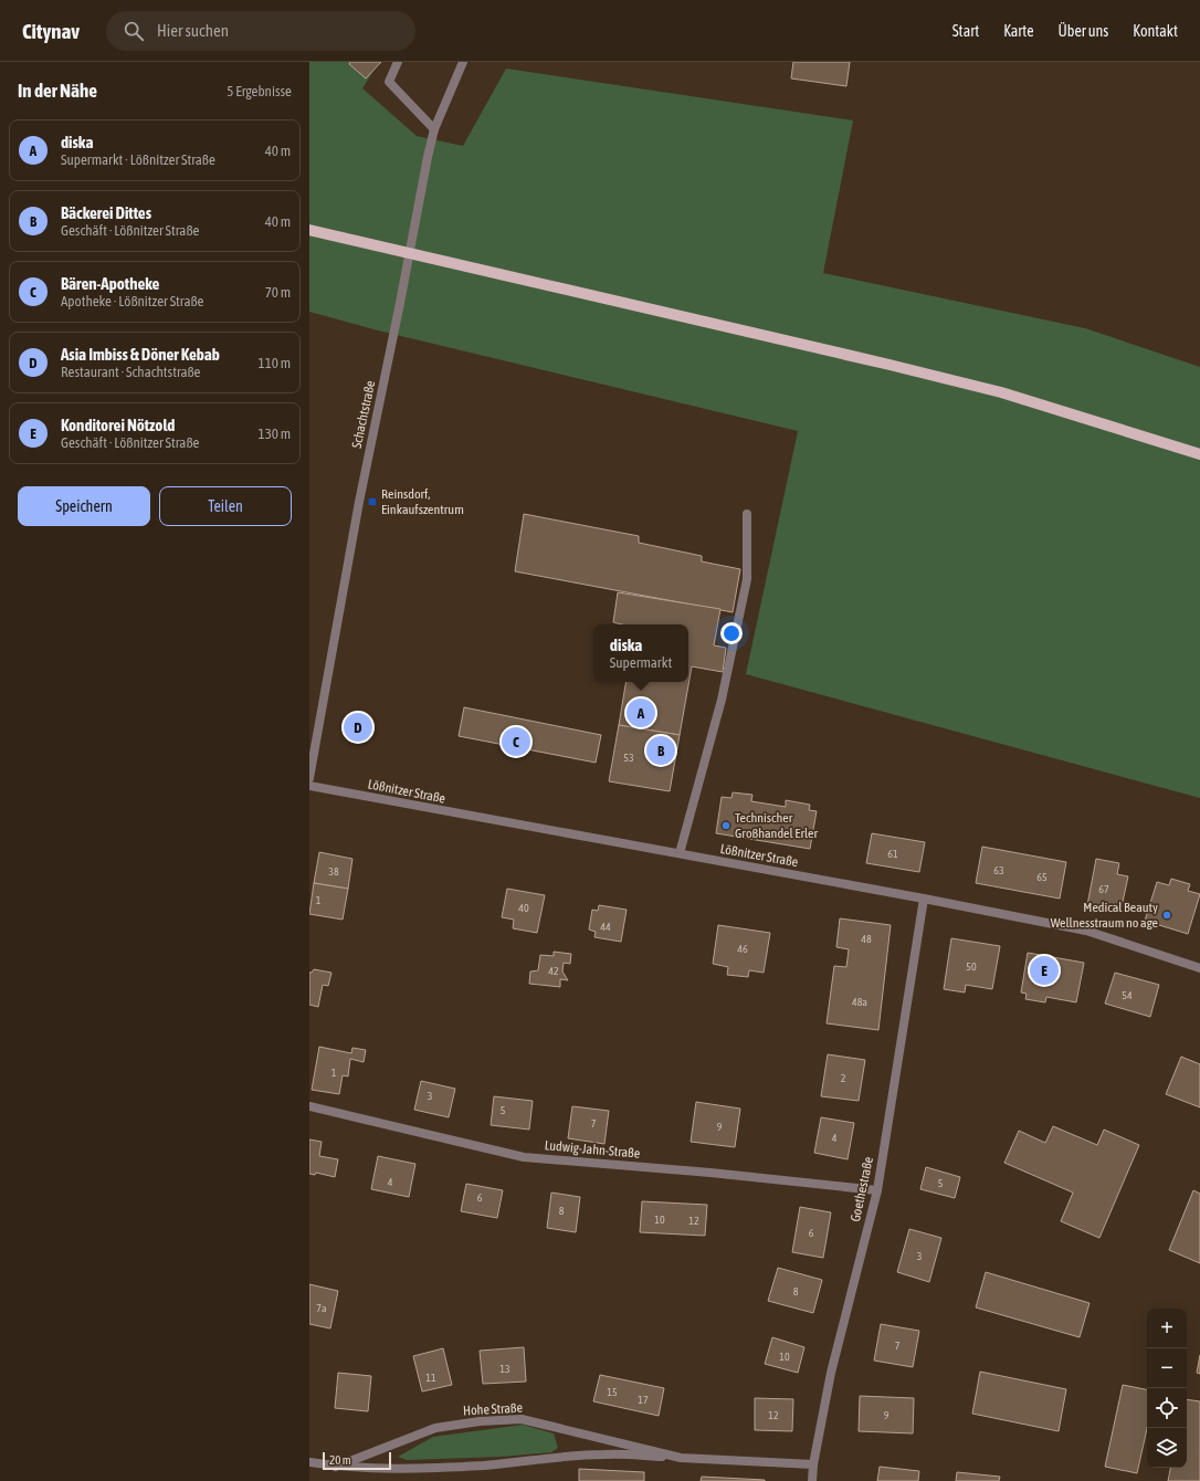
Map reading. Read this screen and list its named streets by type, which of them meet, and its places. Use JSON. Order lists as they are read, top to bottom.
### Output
{
  "streets": {
    "street": [
      "Schachtstraße",
      "Lößnitzer Straße",
      "Ludwig-Jahn-Straße",
      "Goethestraße",
      "Hohe Straße"
    ]
  },
  "crossings": [
    ["Lößnitzer Straße", "Goethestraße"],
    ["Ludwig-Jahn-Straße", "Goethestraße"],
    ["Goethestraße", "Hohe Straße"]
  ],
  "places": {
    "transit": ["Reinsdorf, Einkaufszentrum"],
    "other": ["Technischer Großhandel Erler", "Medical Beauty Wellnesstraum no age"]
  },
  "house_numbers": [
    "53",
    "61",
    "63",
    "38",
    "65",
    "67",
    "1",
    "40",
    "44",
    "48",
    "46",
    "50",
    "42",
    "54",
    "48a",
    "1",
    "2",
    "3",
    "5",
    "7",
    "9",
    "4",
    "4",
    "5",
    "6",
    "8",
    "10",
    "12",
    "6",
    "3",
    "8",
    "7a",
    "7",
    "10",
    "13",
    "11",
    "15",
    "17",
    "12",
    "9"
  ],
  "scale_bar": "20 m",
  "page": {
    "header": "Citynav",
    "search": "Hier suchen",
    "nav": [
      "Start",
      "Karte",
      "Über uns",
      "Kontakt"
    ],
    "heading": ["In der Nähe", "5 Ergebnisse"],
    "list": [
      {
        "mark": "A",
        "name": "diska",
        "note": "Supermarkt · Lößnitzer Straße",
        "value": "40 m"
      },
      {
        "mark": "B",
        "name": "Bäckerei Dittes",
        "note": "Geschäft · Lößnitzer Straße",
        "value": "40 m"
      },
      {
        "mark": "C",
        "name": "Bären-Apotheke",
        "note": "Apotheke · Lößnitzer Straße",
        "value": "70 m"
      },
      {
        "mark": "D",
        "name": "Asia Imbiss & Döner Kebab",
        "note": "Restaurant · Schachtstraße",
        "value": "110 m"
      },
      {
        "mark": "E",
        "name": "Konditorei Nötzold",
        "note": "Geschäft · Lößnitzer Straße",
        "value": "130 m"
      }
    ],
    "buttons": ["Speichern", "Teilen"],
    "popup": ["diska", "Supermarkt"],
    "pins": [
      "A",
      "D",
      "C",
      "B",
      "E"
    ],
    "map_buttons": ["+", "−"],
    "scale": "20 m"
  }
}
